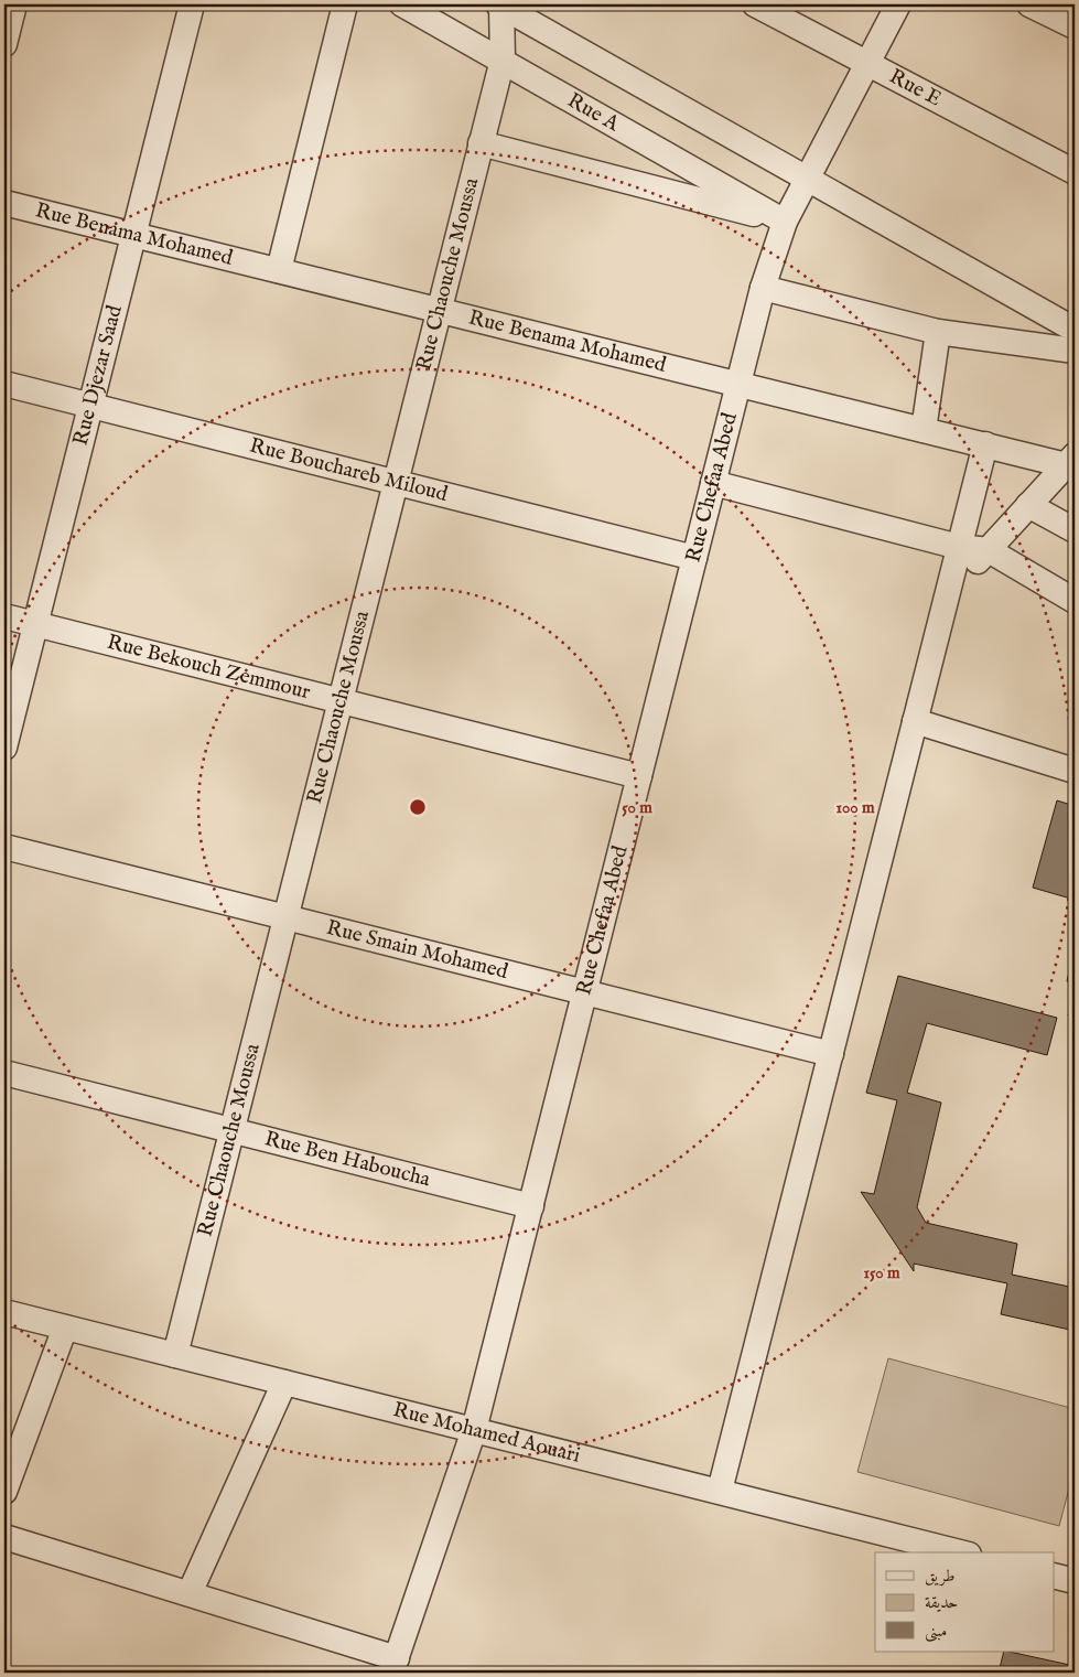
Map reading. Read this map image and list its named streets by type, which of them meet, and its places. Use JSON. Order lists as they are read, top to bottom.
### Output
{
  "streets": {
    "street": [
      "Rue E",
      "Rue A",
      "Rue Benama Mohamed",
      "Rue Chaouche Moussa",
      "Rue Djezar Saad",
      "Rue Bouchareb Miloud",
      "Rue Chefaa Abed",
      "Rue Bekouch Zemmour",
      "Rue Smain Mohamed",
      "Rue Ben Haboucha",
      "Rue Mohamed Aouari"
    ]
  },
  "crossings": [
    ["Rue E", "Rue Chefaa Abed"],
    ["Rue A", "Rue Chaouche Moussa"],
    ["Rue A", "Rue Chefaa Abed"],
    ["Rue Benama Mohamed", "Rue Chaouche Moussa"],
    ["Rue Benama Mohamed", "Rue Djezar Saad"],
    ["Rue Benama Mohamed", "Rue Chefaa Abed"],
    ["Rue Chaouche Moussa", "Rue Bouchareb Miloud"],
    ["Rue Chaouche Moussa", "Rue Bekouch Zemmour"],
    ["Rue Chaouche Moussa", "Rue Smain Mohamed"],
    ["Rue Chaouche Moussa", "Rue Ben Haboucha"],
    ["Rue Chaouche Moussa", "Rue Mohamed Aouari"],
    ["Rue Djezar Saad", "Rue Bouchareb Miloud"],
    ["Rue Djezar Saad", "Rue Bekouch Zemmour"],
    ["Rue Bouchareb Miloud", "Rue Chefaa Abed"],
    ["Rue Chefaa Abed", "Rue Bekouch Zemmour"],
    ["Rue Chefaa Abed", "Rue Smain Mohamed"],
    ["Rue Chefaa Abed", "Rue Ben Haboucha"],
    ["Rue Chefaa Abed", "Rue Mohamed Aouari"]
  ],
  "legend": ["طريق", "حديقة", "مبنى"],
  "rings": ["50 m", "100 m", "150 m"]
}
